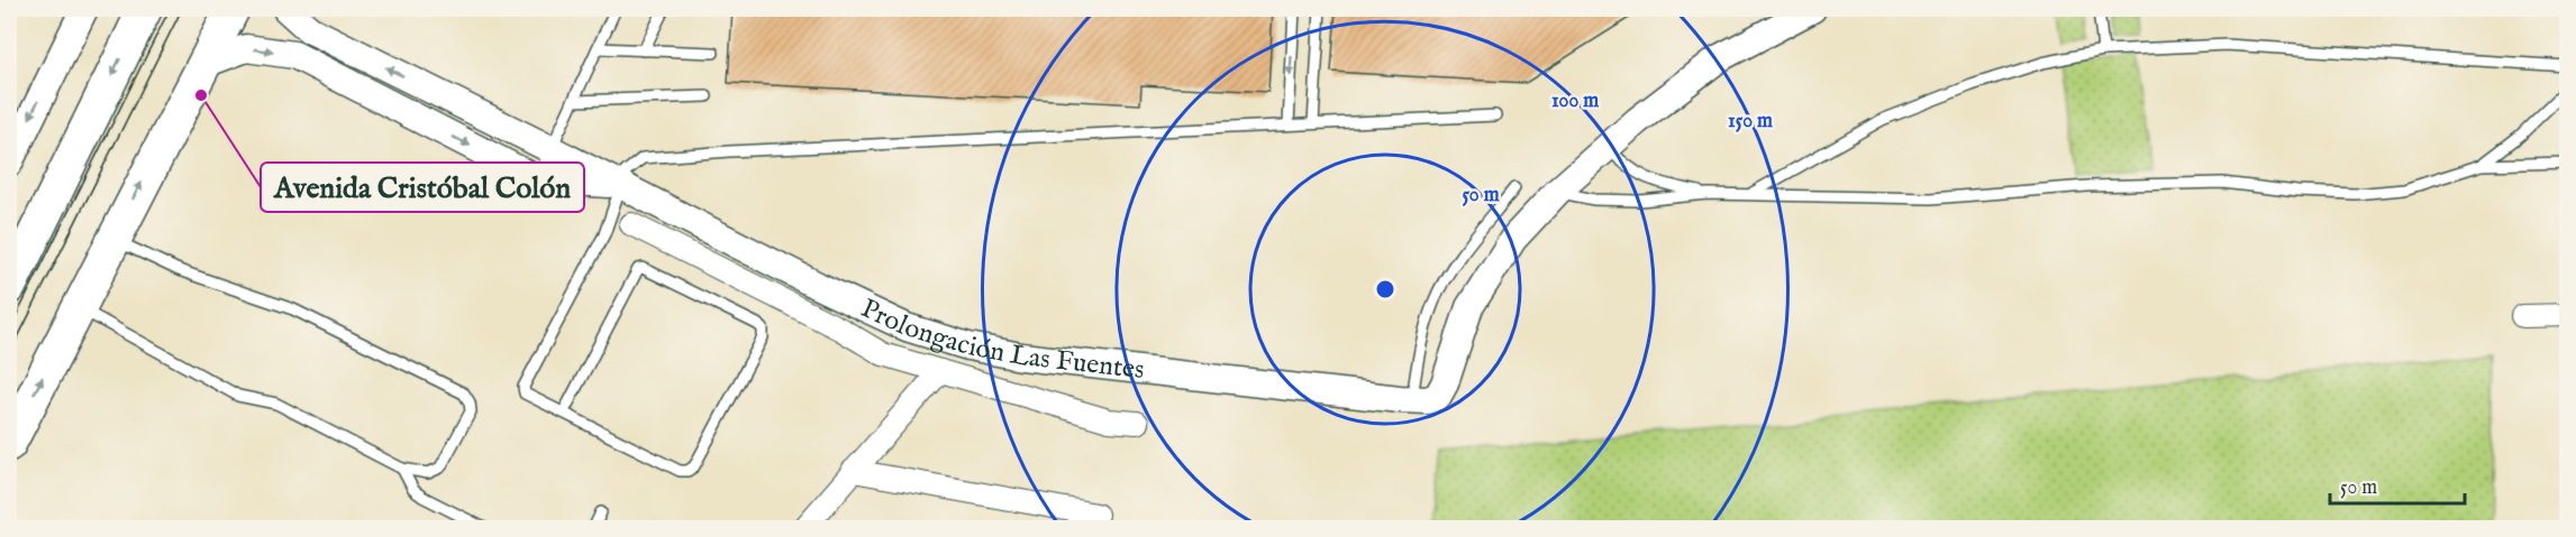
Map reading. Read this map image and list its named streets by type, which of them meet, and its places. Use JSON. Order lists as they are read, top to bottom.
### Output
{
  "streets": {
    "street": ["Prolongación Las Fuentes"]
  },
  "places": ["Avenida Cristóbal Colón"],
  "scale_bar": "50 m",
  "rings": ["100 m", "150 m", "50 m"]
}
